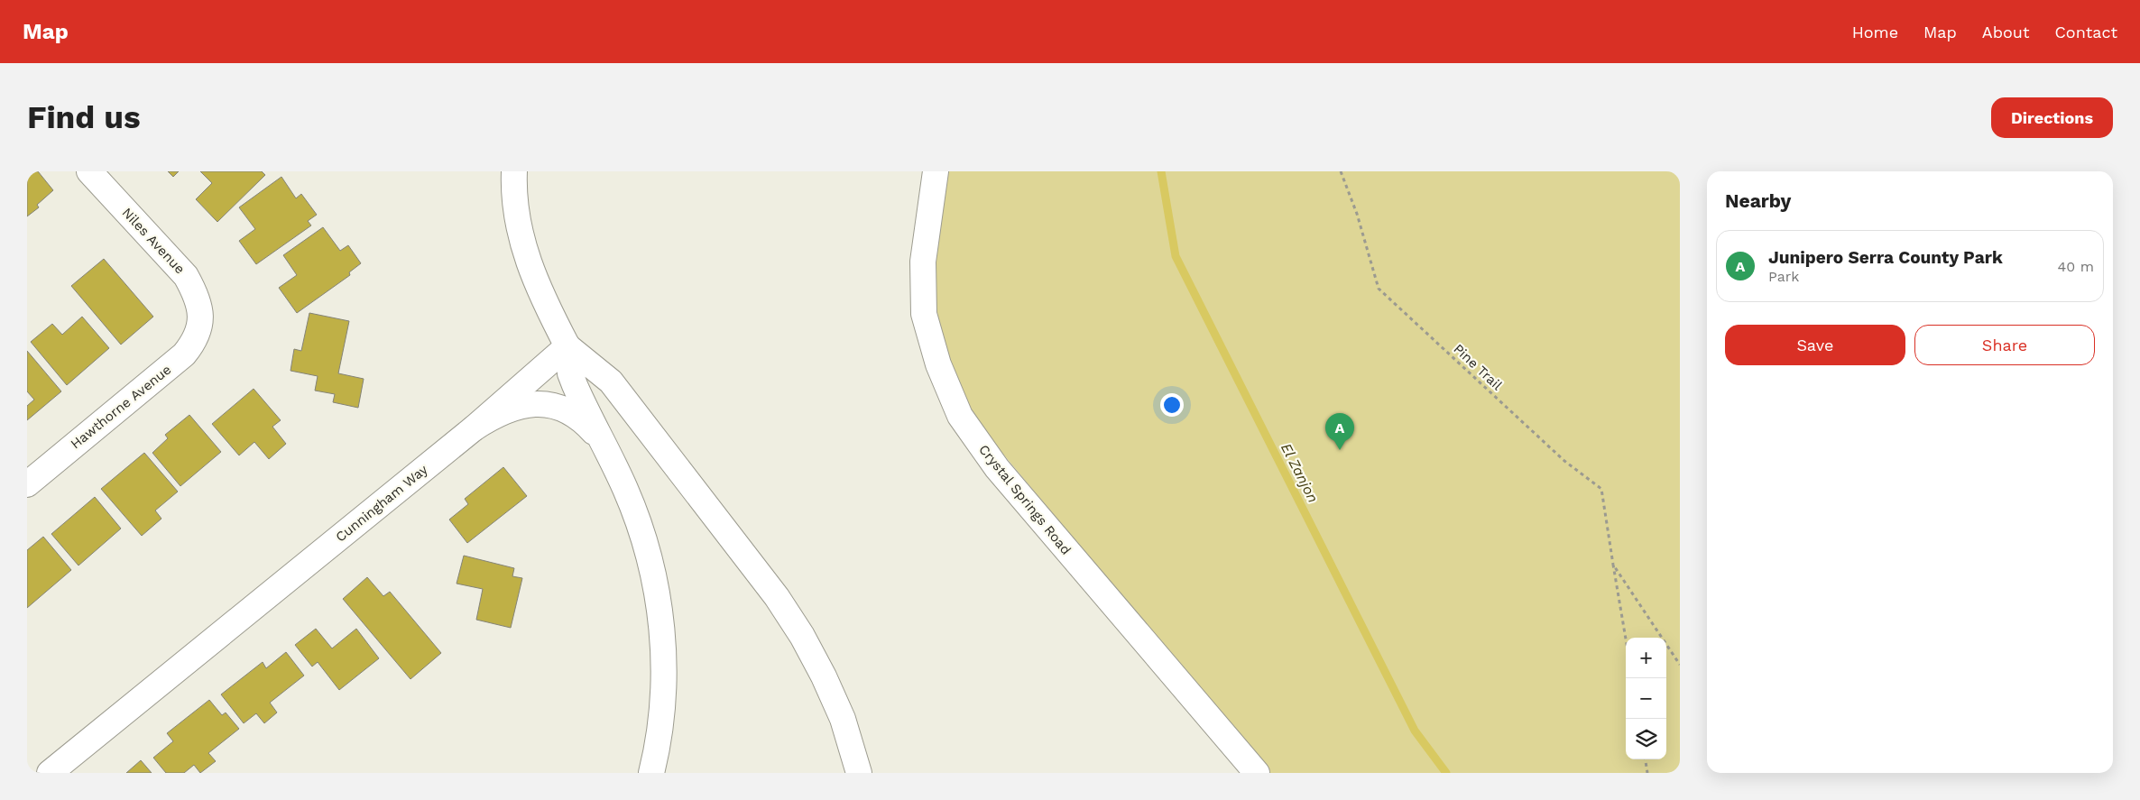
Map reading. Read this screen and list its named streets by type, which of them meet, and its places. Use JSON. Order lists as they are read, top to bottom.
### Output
{
  "streets": {
    "main road": [
      "Niles Avenue",
      "Hawthorne Avenue",
      "Crystal Springs Road",
      "Cunningham Way"
    ],
    "path": ["Pine Trail"]
  },
  "crossings": [
    ["Niles Avenue", "Hawthorne Avenue"]
  ],
  "water": ["El Zanjon"],
  "page": {
    "header": "Map",
    "nav": [
      "Home",
      "Map",
      "About",
      "Contact"
    ],
    "buttons": [
      "Directions",
      ["Save", "Share"]
    ],
    "title": "Find us",
    "heading": "Nearby",
    "list": [
      {
        "mark": "A",
        "name": "Junipero Serra County Park",
        "note": "Park",
        "value": "40 m"
      }
    ],
    "pins": "A",
    "map_buttons": ["+", "−"]
  }
}
